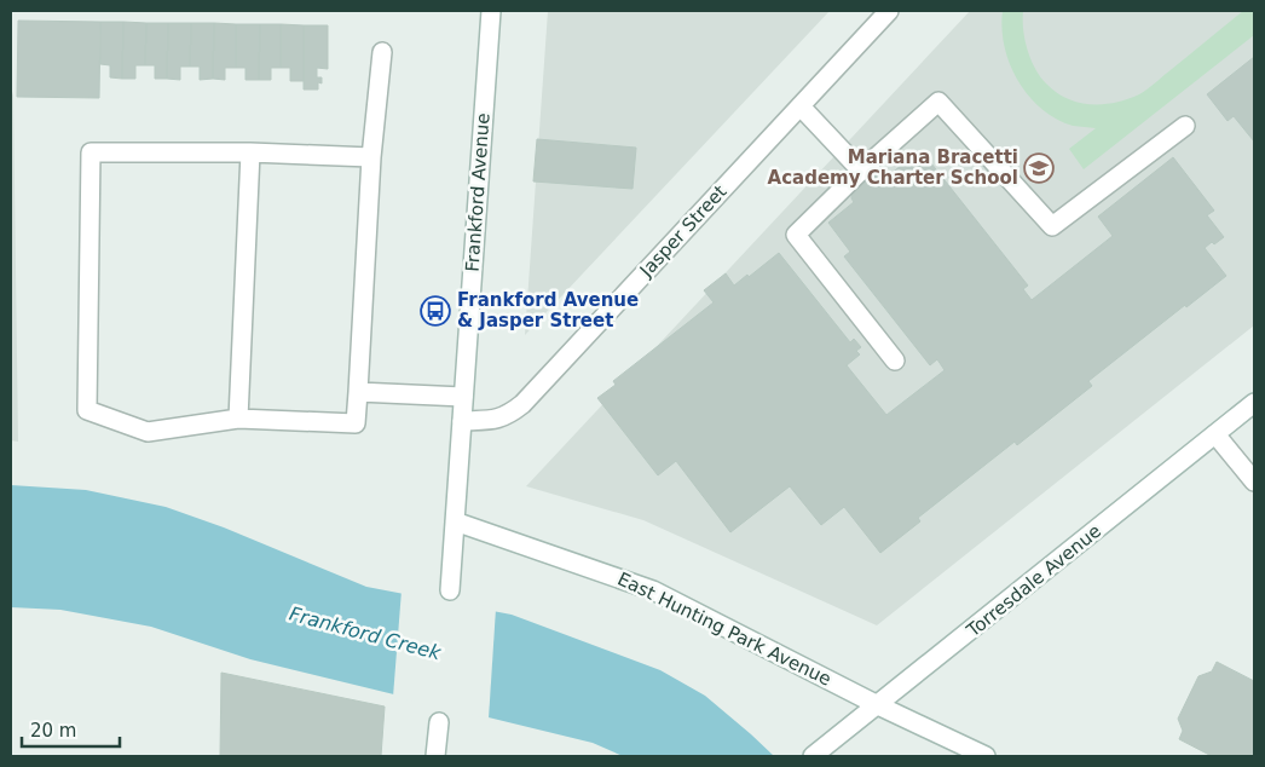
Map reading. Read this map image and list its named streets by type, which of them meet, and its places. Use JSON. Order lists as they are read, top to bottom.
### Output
{
  "streets": {
    "main road": [
      "Frankford Avenue",
      "Jasper Street",
      "Torresdale Avenue",
      "East Hunting Park Avenue"
    ]
  },
  "crossings": [
    ["Frankford Avenue", "Jasper Street"],
    ["Frankford Avenue", "East Hunting Park Avenue"],
    ["Torresdale Avenue", "East Hunting Park Avenue"]
  ],
  "water": ["Frankford Creek"],
  "places": {
    "school or university": ["Mariana Bracetti Academy Charter School"],
    "bus stop": ["Frankford Avenue & Jasper Street"]
  },
  "scale_bar": "20 m"
}
